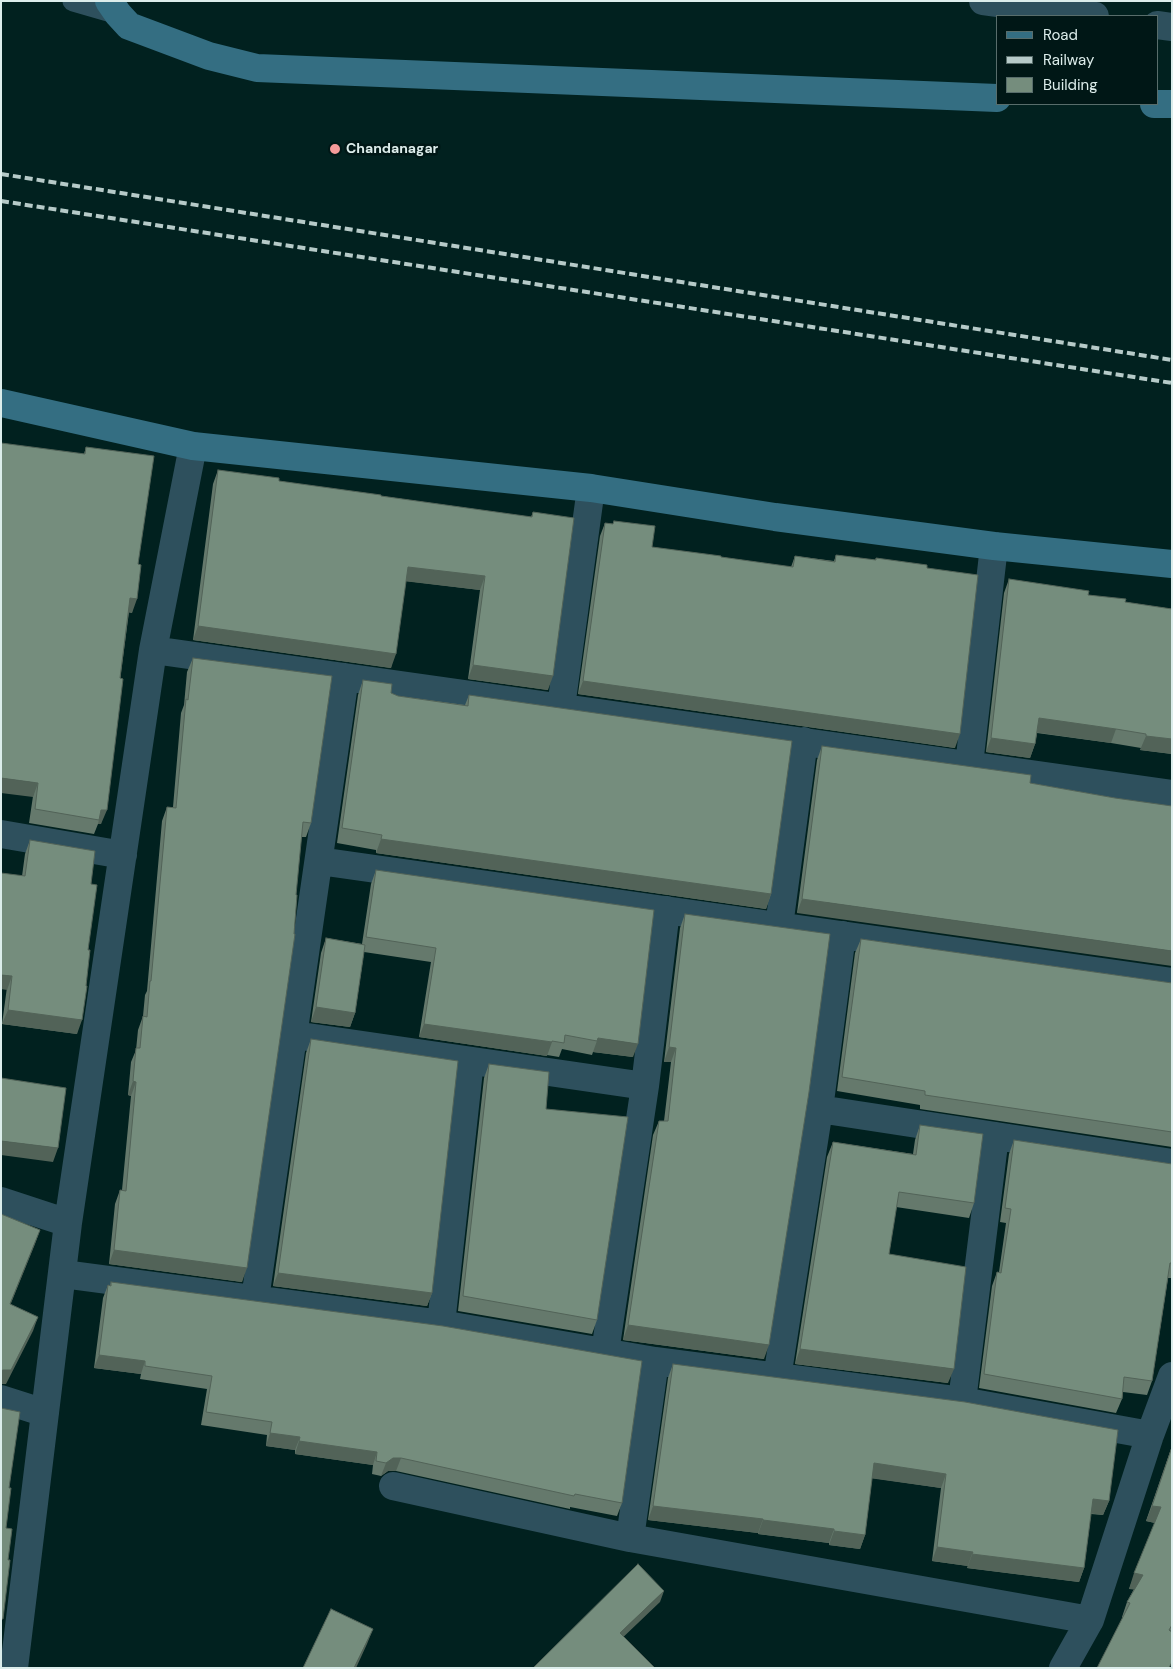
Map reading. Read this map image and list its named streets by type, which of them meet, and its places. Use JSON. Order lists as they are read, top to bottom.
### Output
{
  "places": ["Chandanagar"],
  "legend": ["Road", "Railway", "Building"]
}
